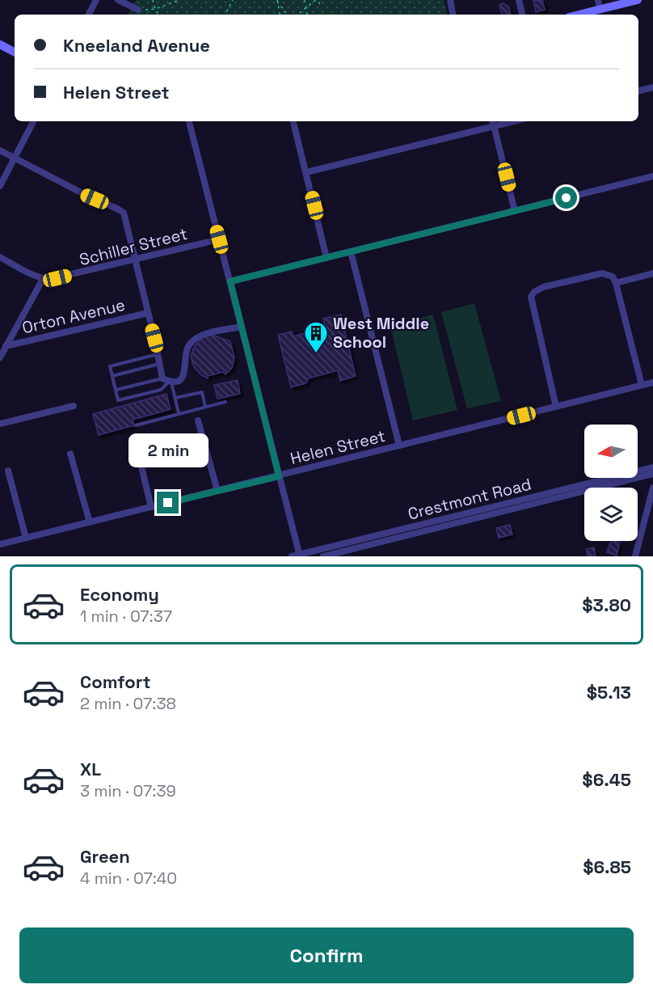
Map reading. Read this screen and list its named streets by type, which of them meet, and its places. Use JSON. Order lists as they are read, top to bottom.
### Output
{
  "streets": {
    "street": [
      "Schiller Street",
      "Orton Avenue",
      "Helen Street",
      "Crestmont Road"
    ]
  },
  "places": {
    "building": ["West Middle School"]
  },
  "north": "left",
  "page": {
    "banner": ["Kneeland Avenue", "Helen Street"],
    "bubble": "2 min",
    "list": [
      {
        "name": "Economy",
        "note": "1 min · 07:37",
        "value": "$3.80"
      },
      {
        "name": "Comfort",
        "note": "2 min · 07:38",
        "value": "$5.13"
      },
      {
        "name": "XL",
        "note": "3 min · 07:39",
        "value": "$6.45"
      },
      {
        "name": "Green",
        "note": "4 min · 07:40",
        "value": "$6.85"
      }
    ],
    "buttons": "Confirm"
  }
}
